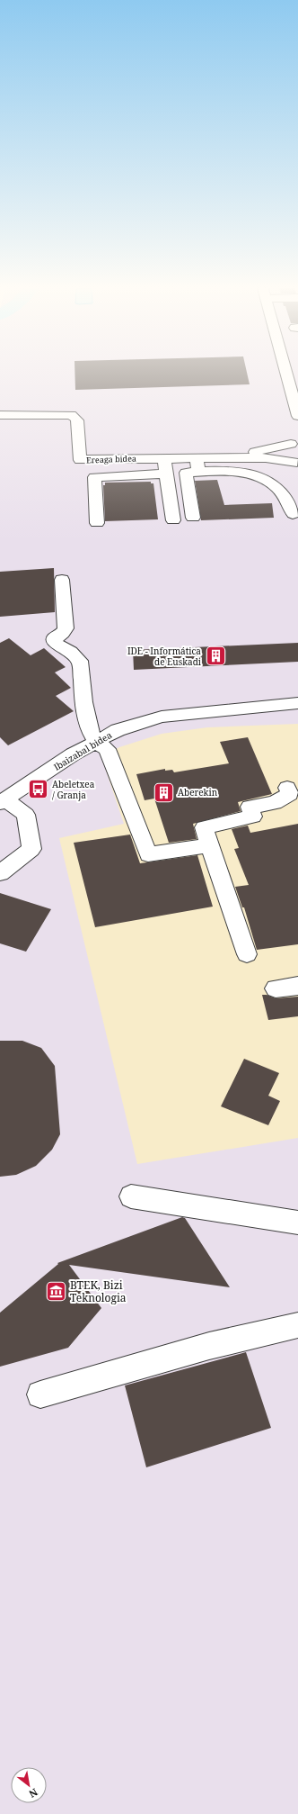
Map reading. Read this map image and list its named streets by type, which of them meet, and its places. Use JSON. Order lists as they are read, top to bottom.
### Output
{
  "streets": {
    "street": ["Ereaga bidea", "Ibaizabal bidea"]
  },
  "places": {
    "building": ["IDE - Informática de Euskadi", "Aberekin"],
    "bus stop": ["Abeletxea / Granja"],
    "museum": ["BTEK, Bizi Teknologia"]
  },
  "north": "bottom right"
}
